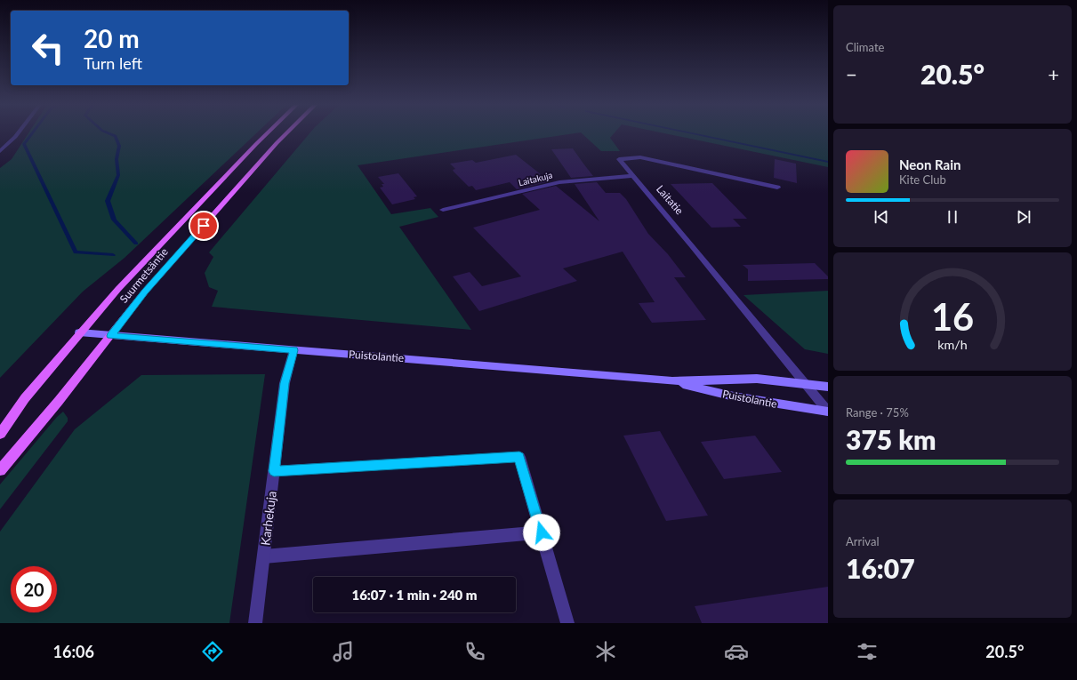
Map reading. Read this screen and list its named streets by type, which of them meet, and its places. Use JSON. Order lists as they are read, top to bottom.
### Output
{
  "streets": {
    "main road": ["Suurmetsäntie", "Puistolantie"],
    "street": ["Laitakuja", "Laitatie", "Karhekuja"]
  },
  "crossings": [
    ["Laitakuja", "Laitatie"],
    ["Laitatie", "Puistolantie"],
    ["Suurmetsäntie", "Puistolantie"],
    ["Puistolantie", "Karhekuja"]
  ],
  "page": {
    "tile": [
      "Climate",
      ["Range · 75%", "375 km"],
      ["Arrival", "16:07"]
    ],
    "turn": ["20 m", "Turn left"],
    "heat": ["−", "20.5°", "+"],
    "song": ["Neon Rain", "Kite Club"],
    "limit": "20",
    "trip": "16:07 · 1 min · 240 m",
    "tabs": ["16:06", "20.5°"],
    "gauge": ["16", "km/h"]
  }
}
